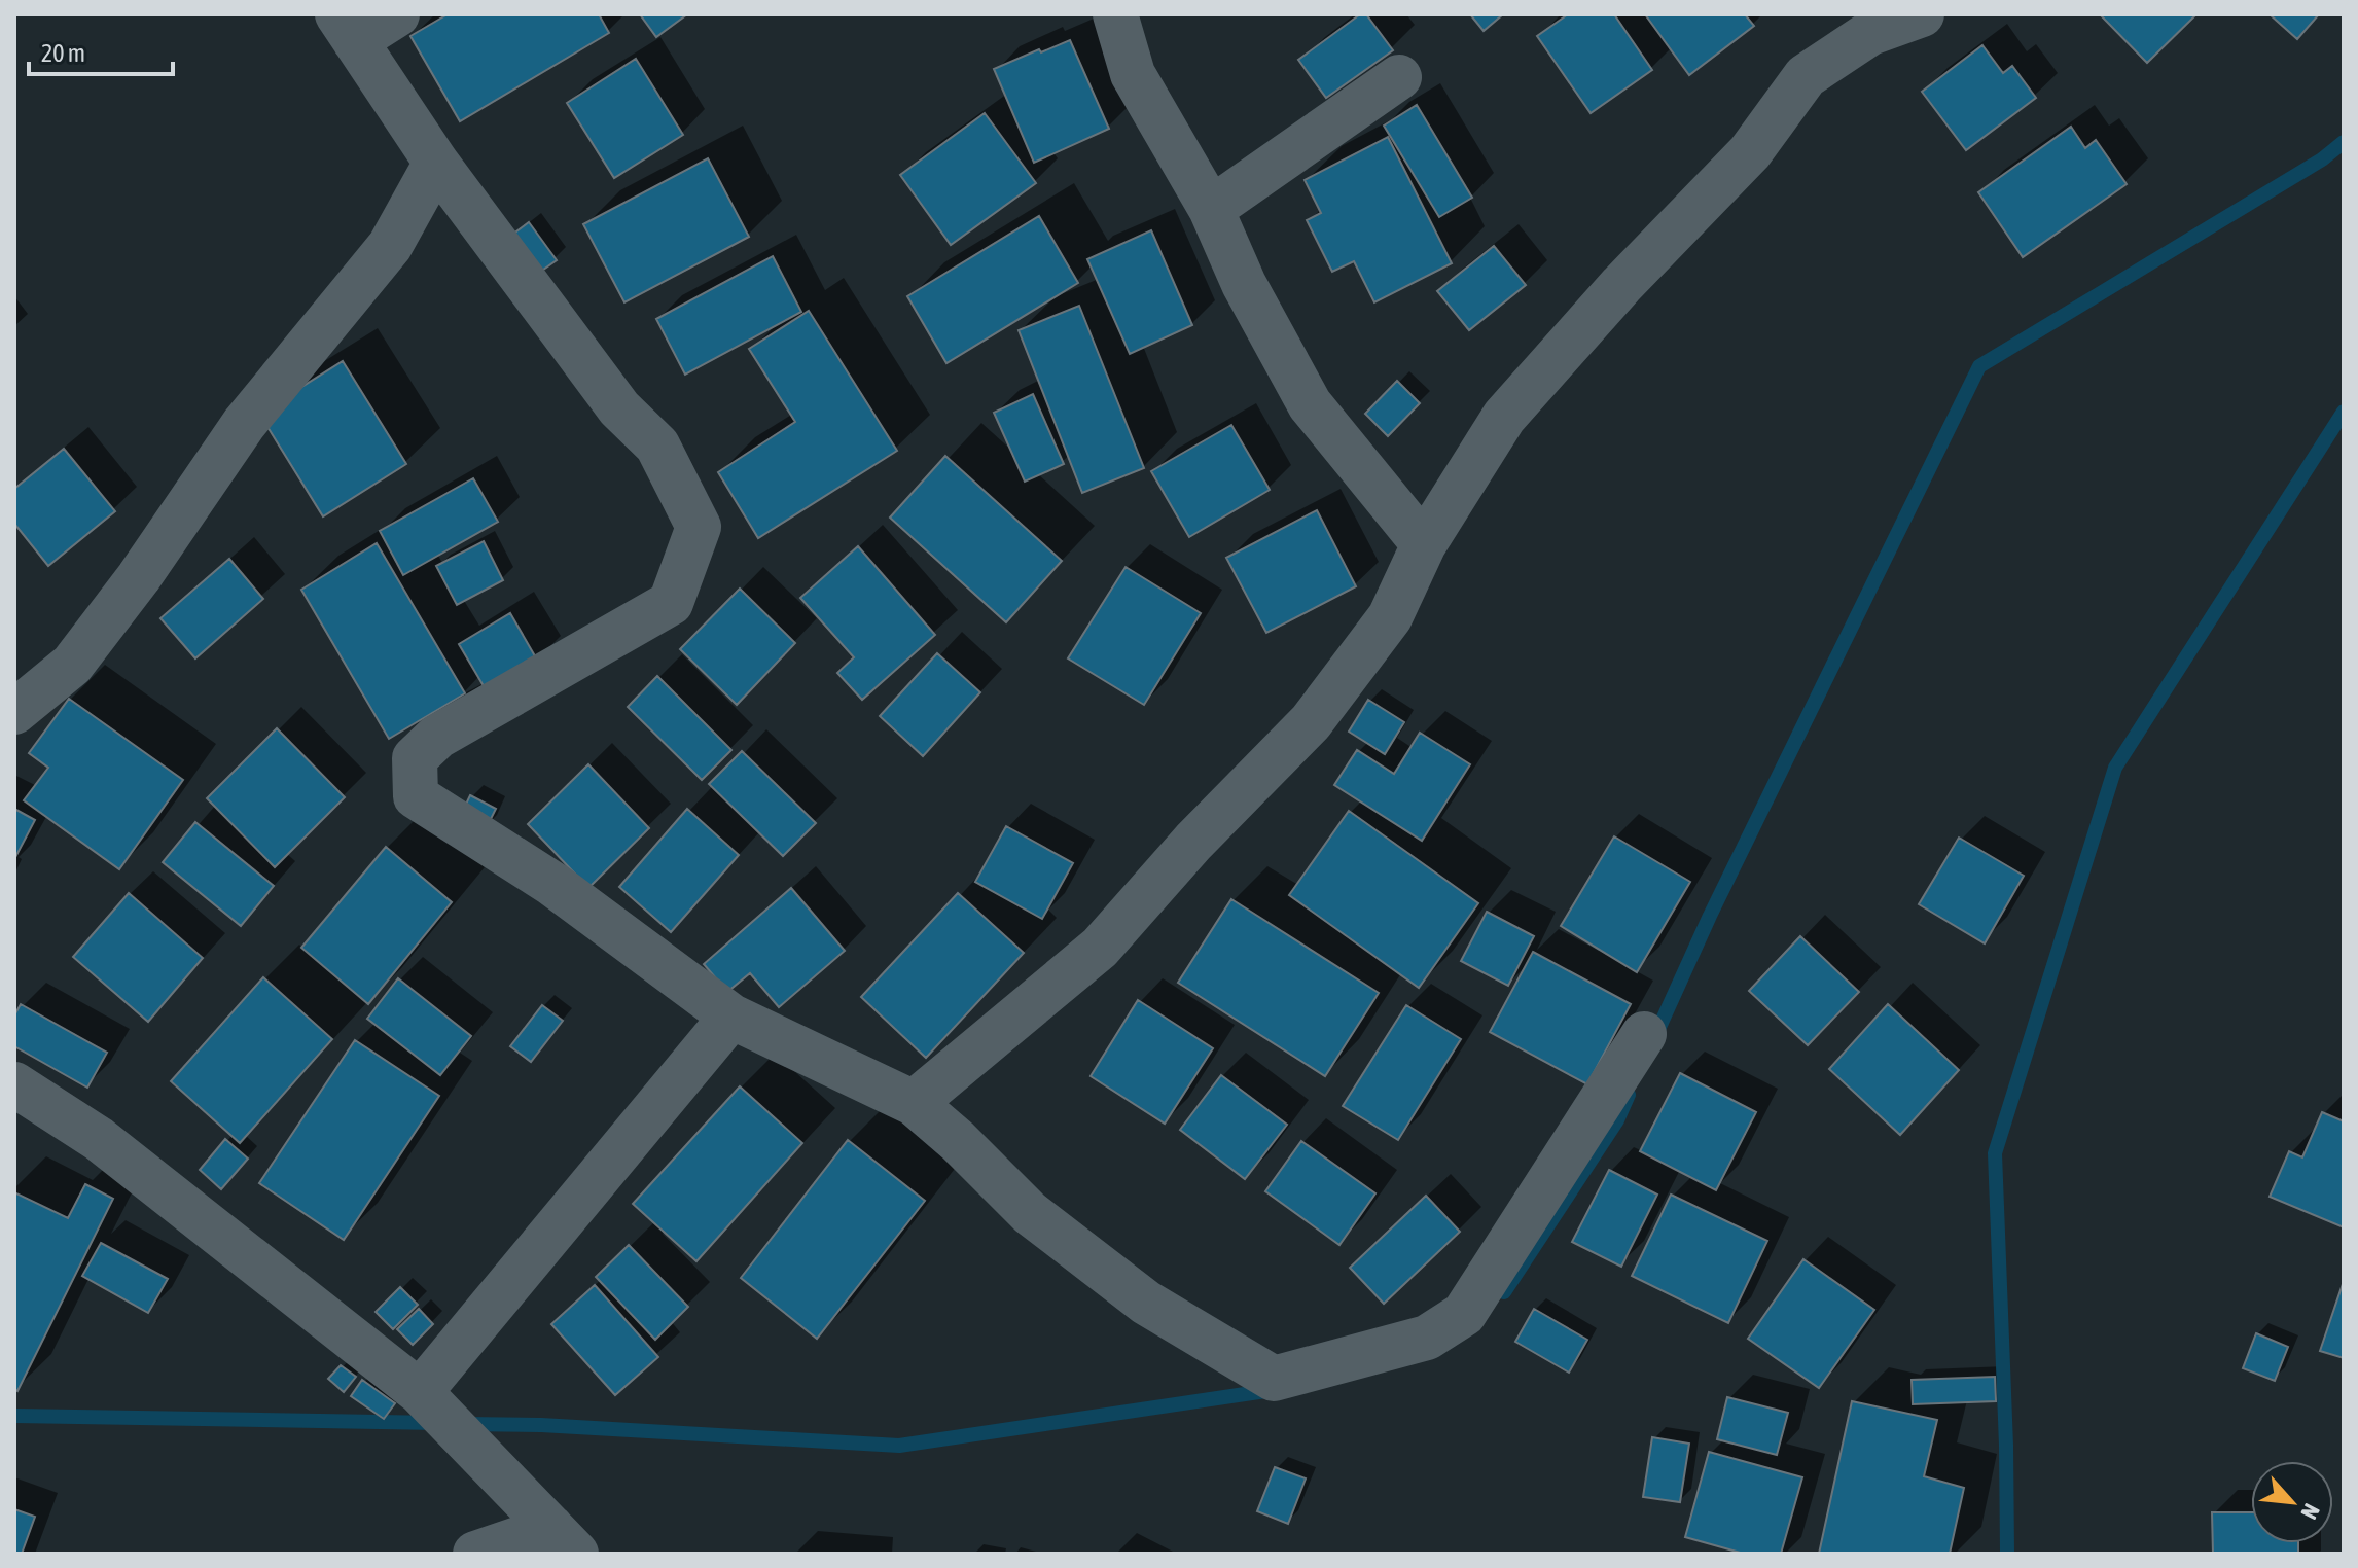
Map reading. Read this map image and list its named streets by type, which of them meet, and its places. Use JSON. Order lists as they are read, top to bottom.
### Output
{
  "scale_bar": "20 m",
  "north": "bottom right"
}
